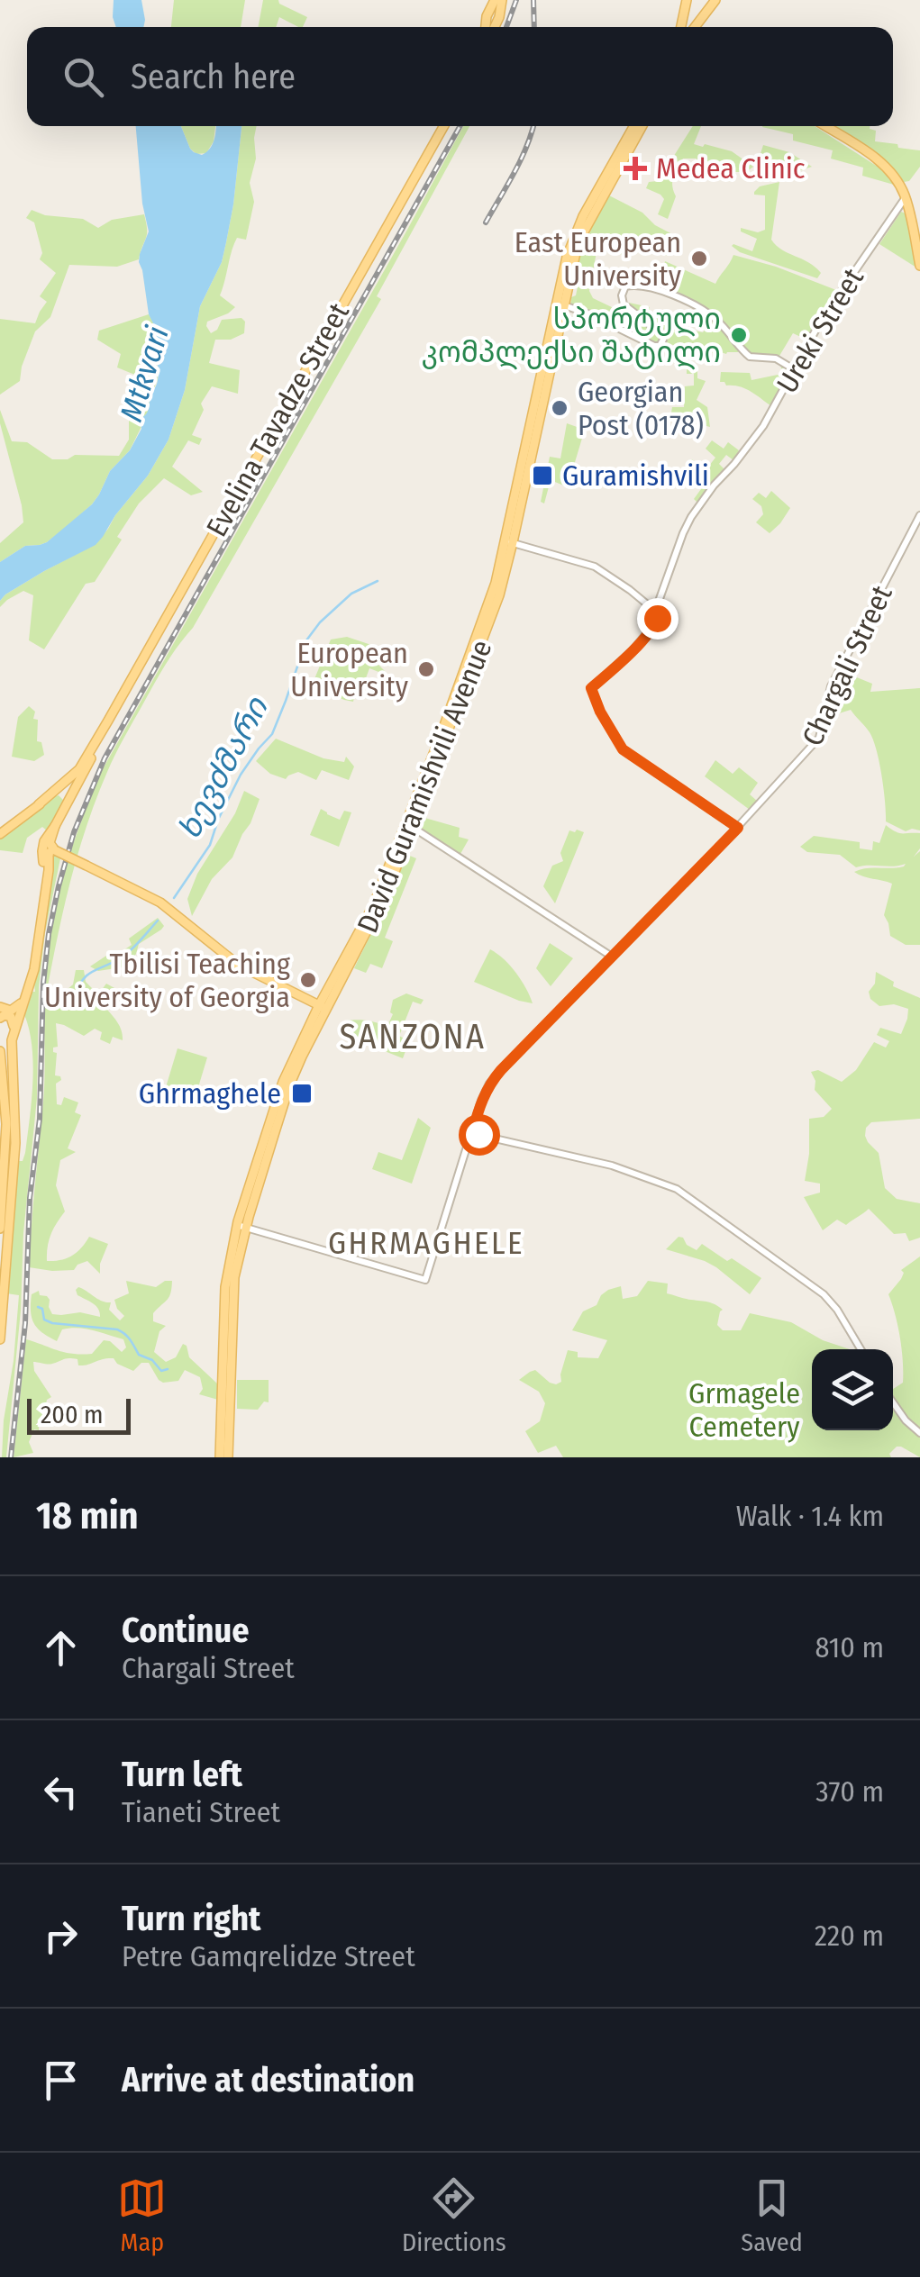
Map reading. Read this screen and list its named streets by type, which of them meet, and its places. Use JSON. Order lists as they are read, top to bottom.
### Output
{
  "streets": {
    "main road": ["Evelina Tavadze Street", "David Guramishvili Avenue"],
    "street": ["Ureki Street", "Chargali Street"]
  },
  "crossings": [
    ["Ureki Street", "Chargali Street"],
    ["Chargali Street", "David Guramishvili Avenue"]
  ],
  "districts": ["SANZONA", "GHRMAGHELE"],
  "water": ["Mtkvari", "ხევძმარი"],
  "parks": ["Grmagele Cemetery"],
  "places": {
    "health": ["Medea Clinic"],
    "other": [
      "East European University",
      "სპორტული კომპლექსი შატილი",
      "Georgian Post (0178)",
      "European University",
      "Tbilisi Teaching University of Georgia"
    ],
    "transit": ["Guramishvili", "Ghrmaghele"]
  },
  "scale_bar": "200 m",
  "page": {
    "search": "Search here",
    "scale": "200 m",
    "heading": ["18 min", "Walk · 1.4 km"],
    "list": [
      ["Continue", "Chargali Street", "810 m"],
      ["Turn left", "Tianeti Street", "370 m"],
      ["Turn right", "Petre Gamqrelidze Street", "220 m"],
      "Arrive at destination"
    ],
    "nav": ["Map", "Directions", "Saved"]
  }
}
